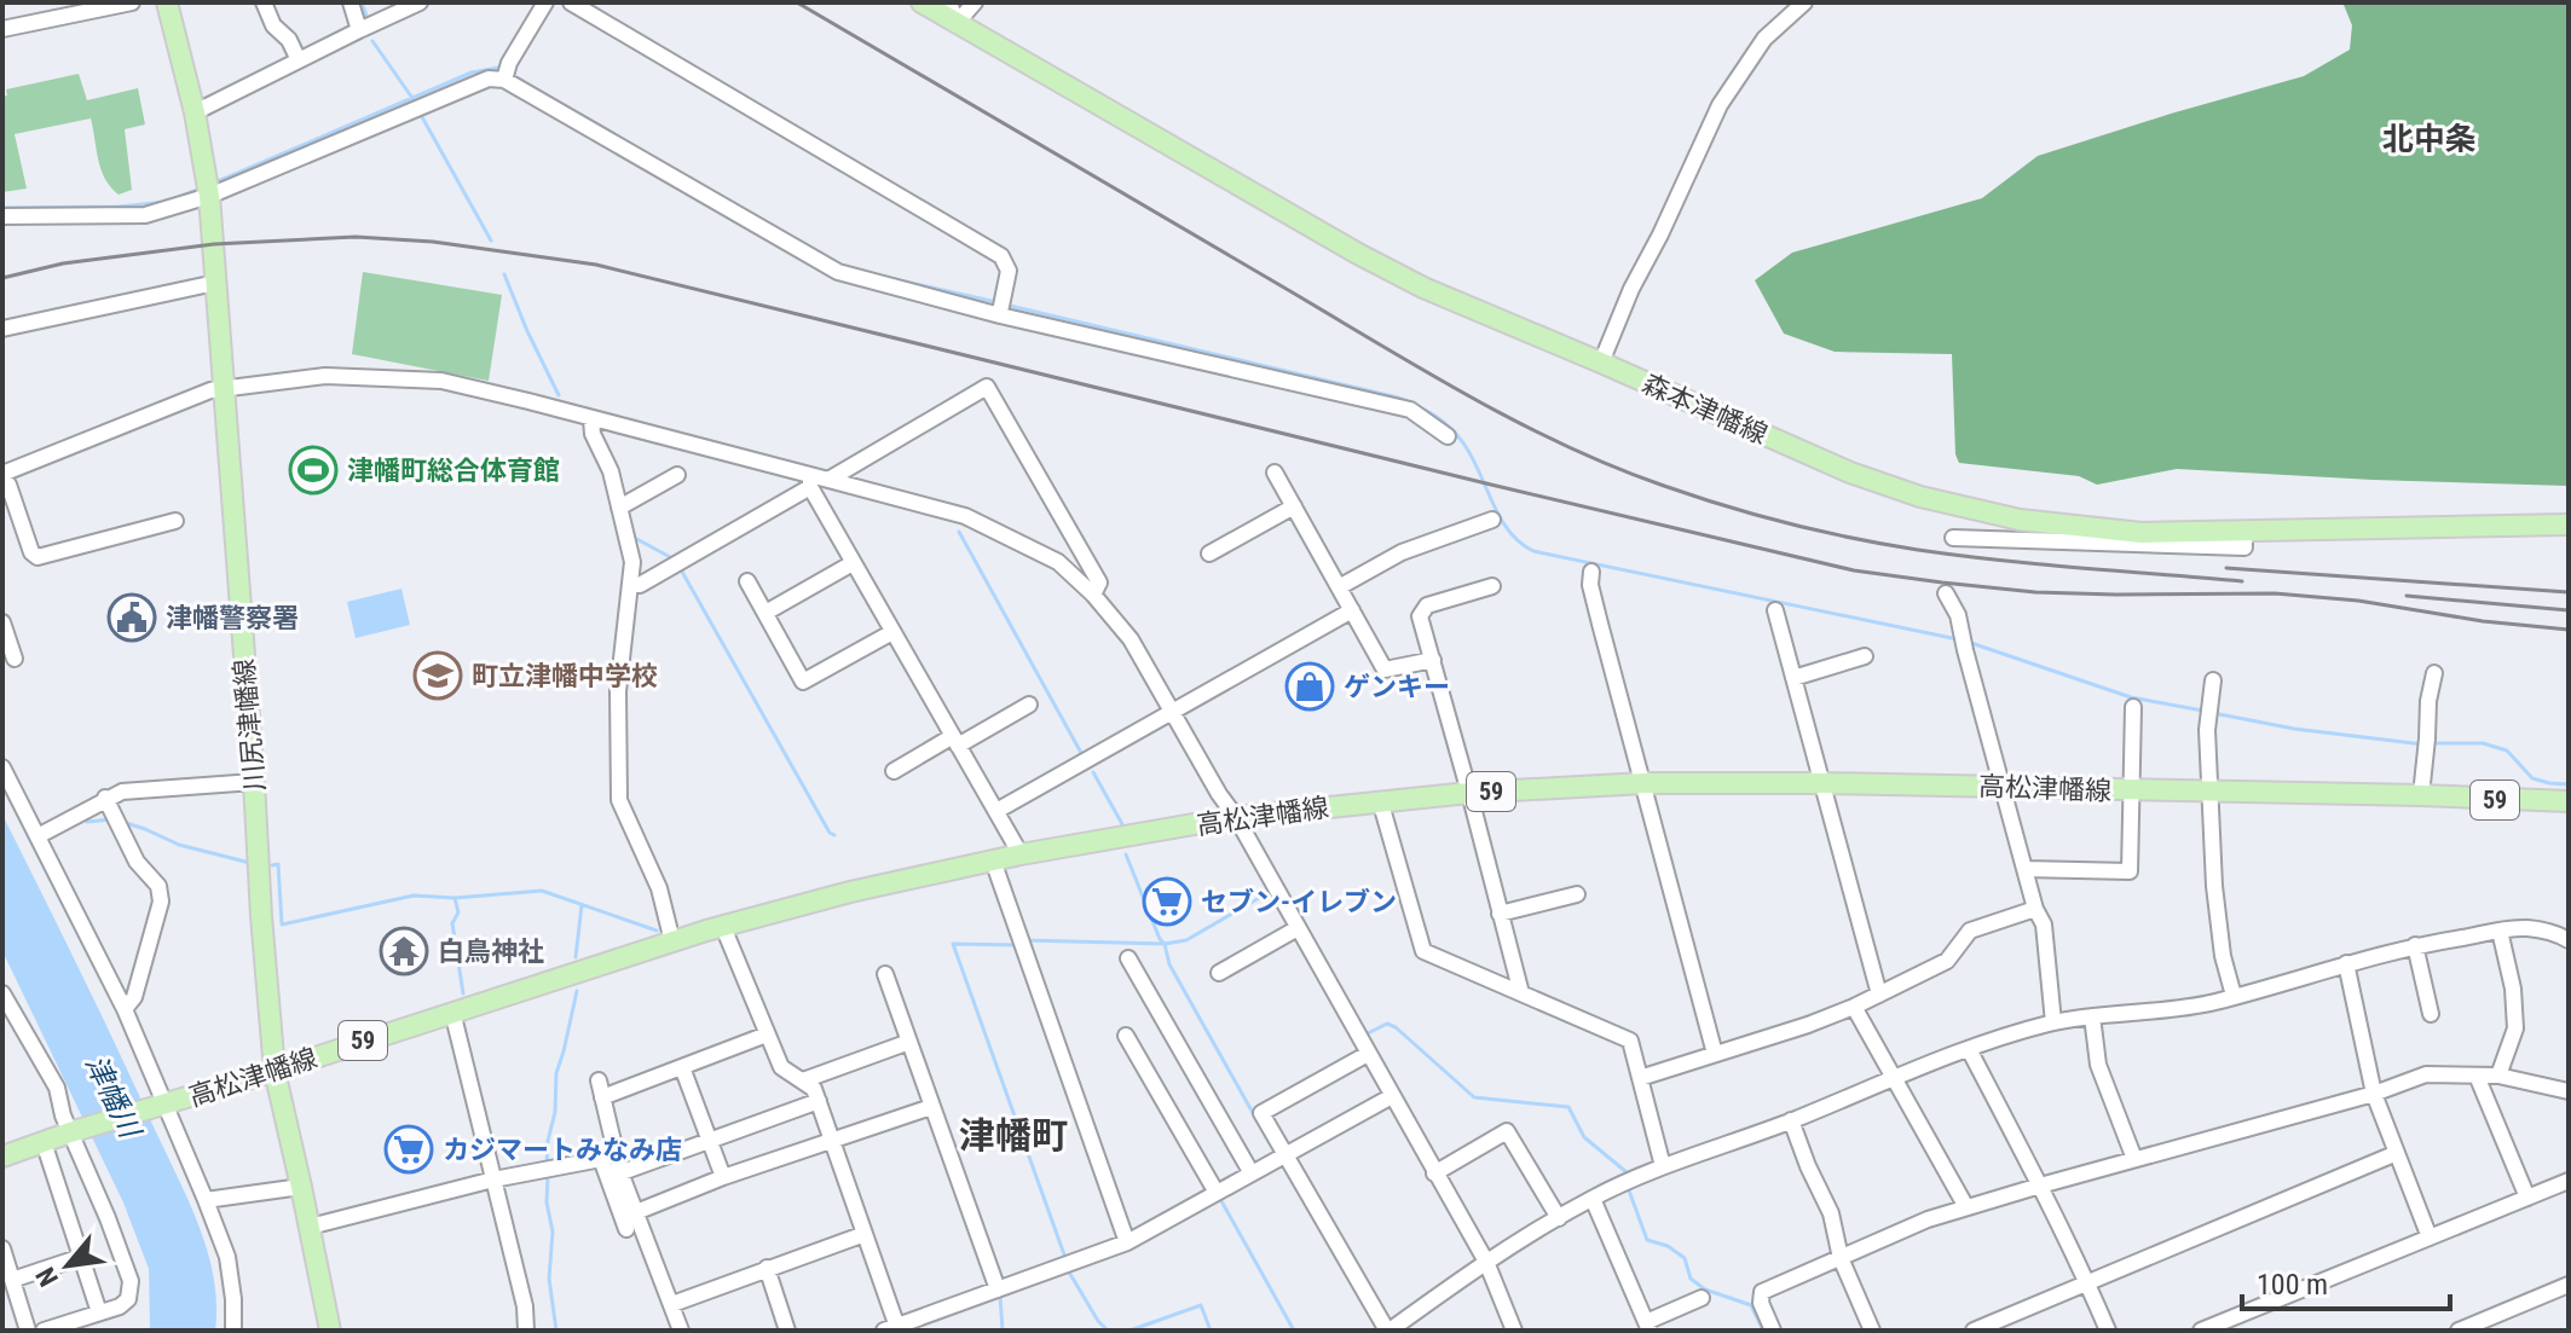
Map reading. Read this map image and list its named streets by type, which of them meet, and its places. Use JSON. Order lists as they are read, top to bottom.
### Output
{
  "streets": {
    "main road": [
      "森本津幡線",
      "川尻津幡線",
      "高松津幡線",
      "59"
    ]
  },
  "crossings": [
    ["川尻津幡線", "高松津幡線"]
  ],
  "districts": ["北中条", "津幡町"],
  "water": ["津幡川"],
  "places": {
    "sports": ["津幡町総合体育館"],
    "public building": ["津幡警察署"],
    "school or university": ["町立津幡中学校"],
    "shop": ["ゲンキー"],
    "supermarket": ["セブン-イレブン", "カジマートみなみ店"],
    "temple": ["白鳥神社"]
  },
  "scale_bar": "100 m",
  "north": "bottom left"
}
